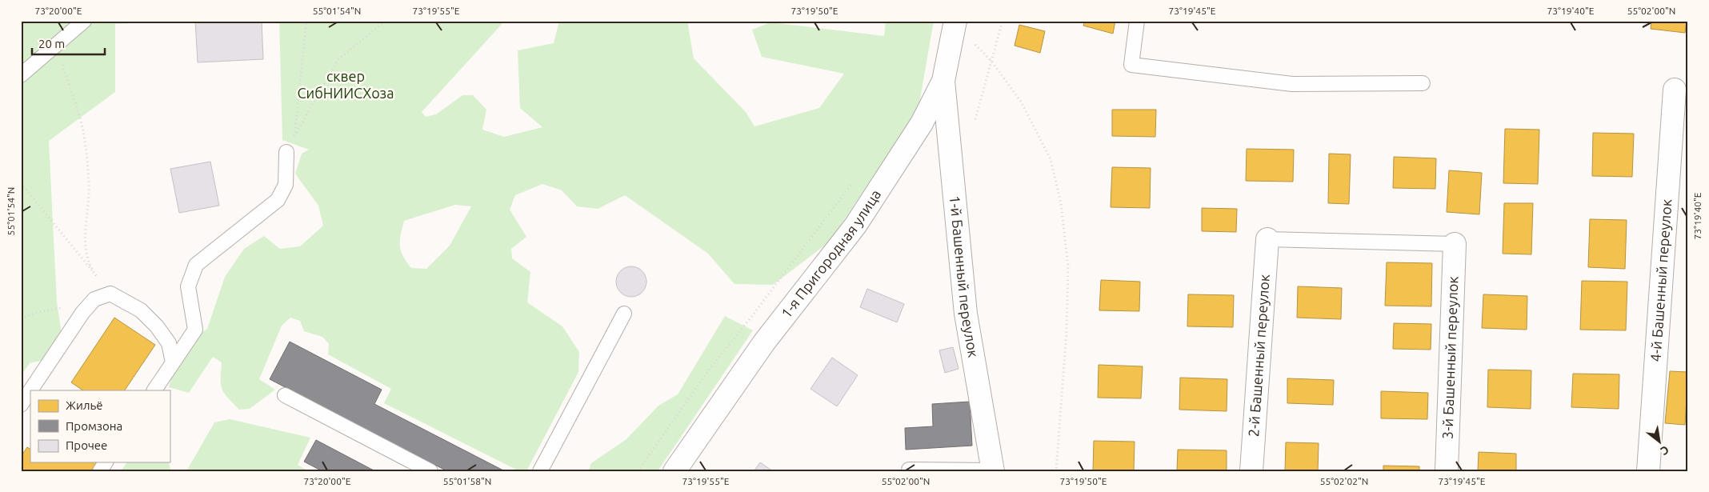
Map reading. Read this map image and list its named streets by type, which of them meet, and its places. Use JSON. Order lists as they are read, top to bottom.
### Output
{
  "streets": {
    "street": [
      "1-я Пригородная улица",
      "1-й Башенный переулок",
      "4-й Башенный переулок",
      "2-й Башенный переулок",
      "3-й Башенный переулок"
    ]
  },
  "crossings": [
    ["1-я Пригородная улица", "1-й Башенный переулок"]
  ],
  "parks": ["сквер СибНИИСХоза"],
  "legend": ["Жильё", "Промзона", "Прочее"],
  "scale_bar": "20 m",
  "north": "bottom right",
  "coordinates": [
    "73°20'00\"E",
    "55°01'54\"N",
    "73°19'55\"E",
    "73°19'50\"E",
    "73°19'45\"E",
    "73°19'40\"E",
    "55°02'00\"N",
    "55°01'58\"N",
    "55°02'02\"N"
  ]
}
